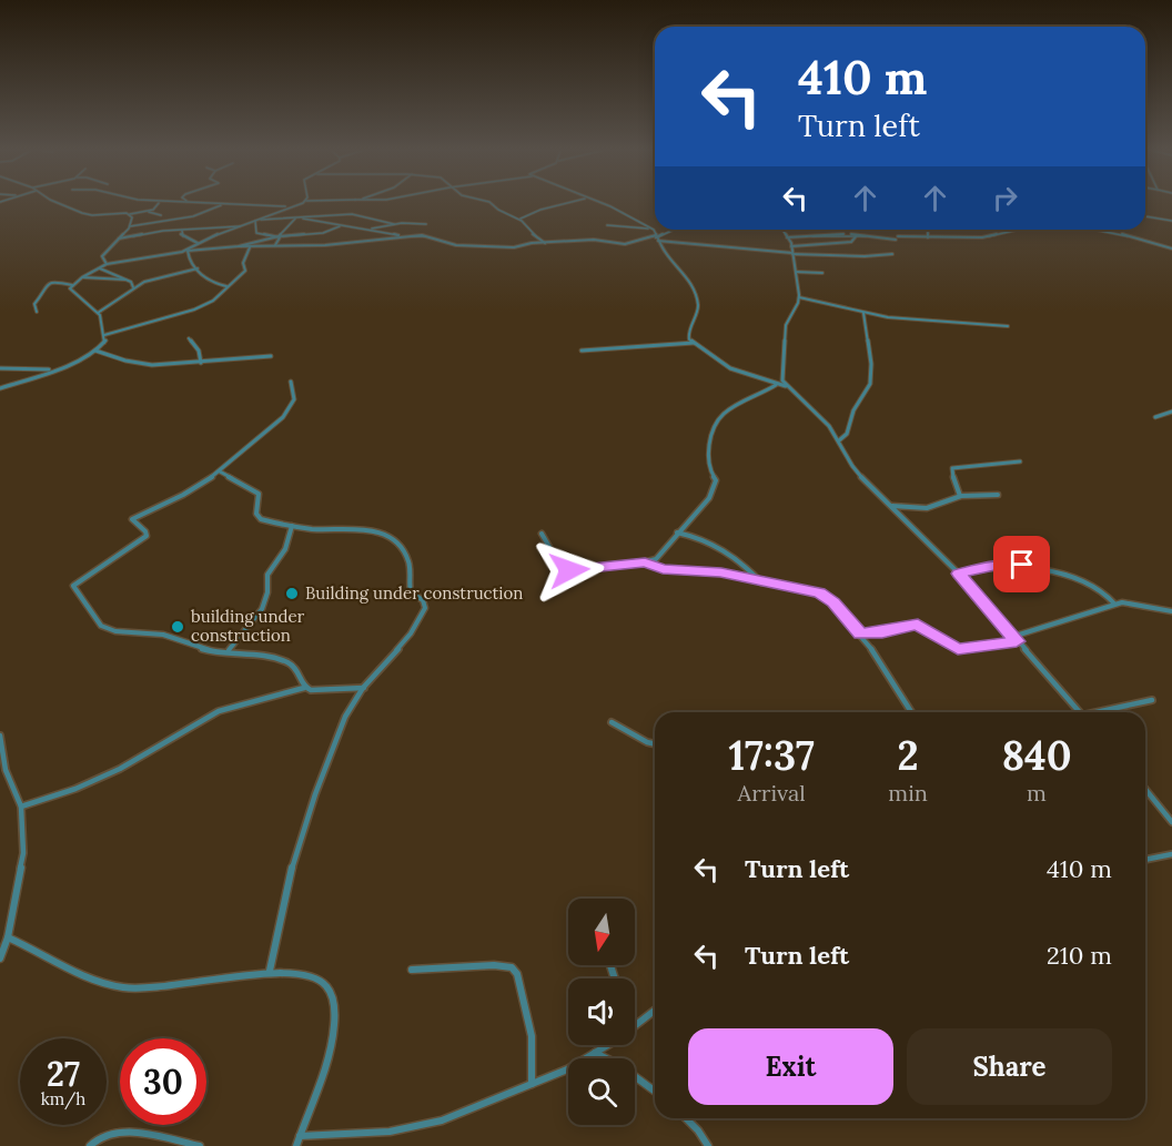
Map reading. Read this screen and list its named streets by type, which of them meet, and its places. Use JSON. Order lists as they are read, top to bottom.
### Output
{
  "places": ["Building under construction", "building under construction"],
  "north": "bottom",
  "page": {
    "turn": ["410 m", "Turn left"],
    "eta": [
      "17:37",
      "Arrival",
      "2",
      "min",
      "840",
      "m"
    ],
    "list": [
      {
        "name": "Turn left",
        "value": "410 m"
      },
      {
        "name": "Turn left",
        "value": "210 m"
      }
    ],
    "buttons": ["Exit", "Share"],
    "speed": "27 km/h",
    "limit": "30"
  }
}
